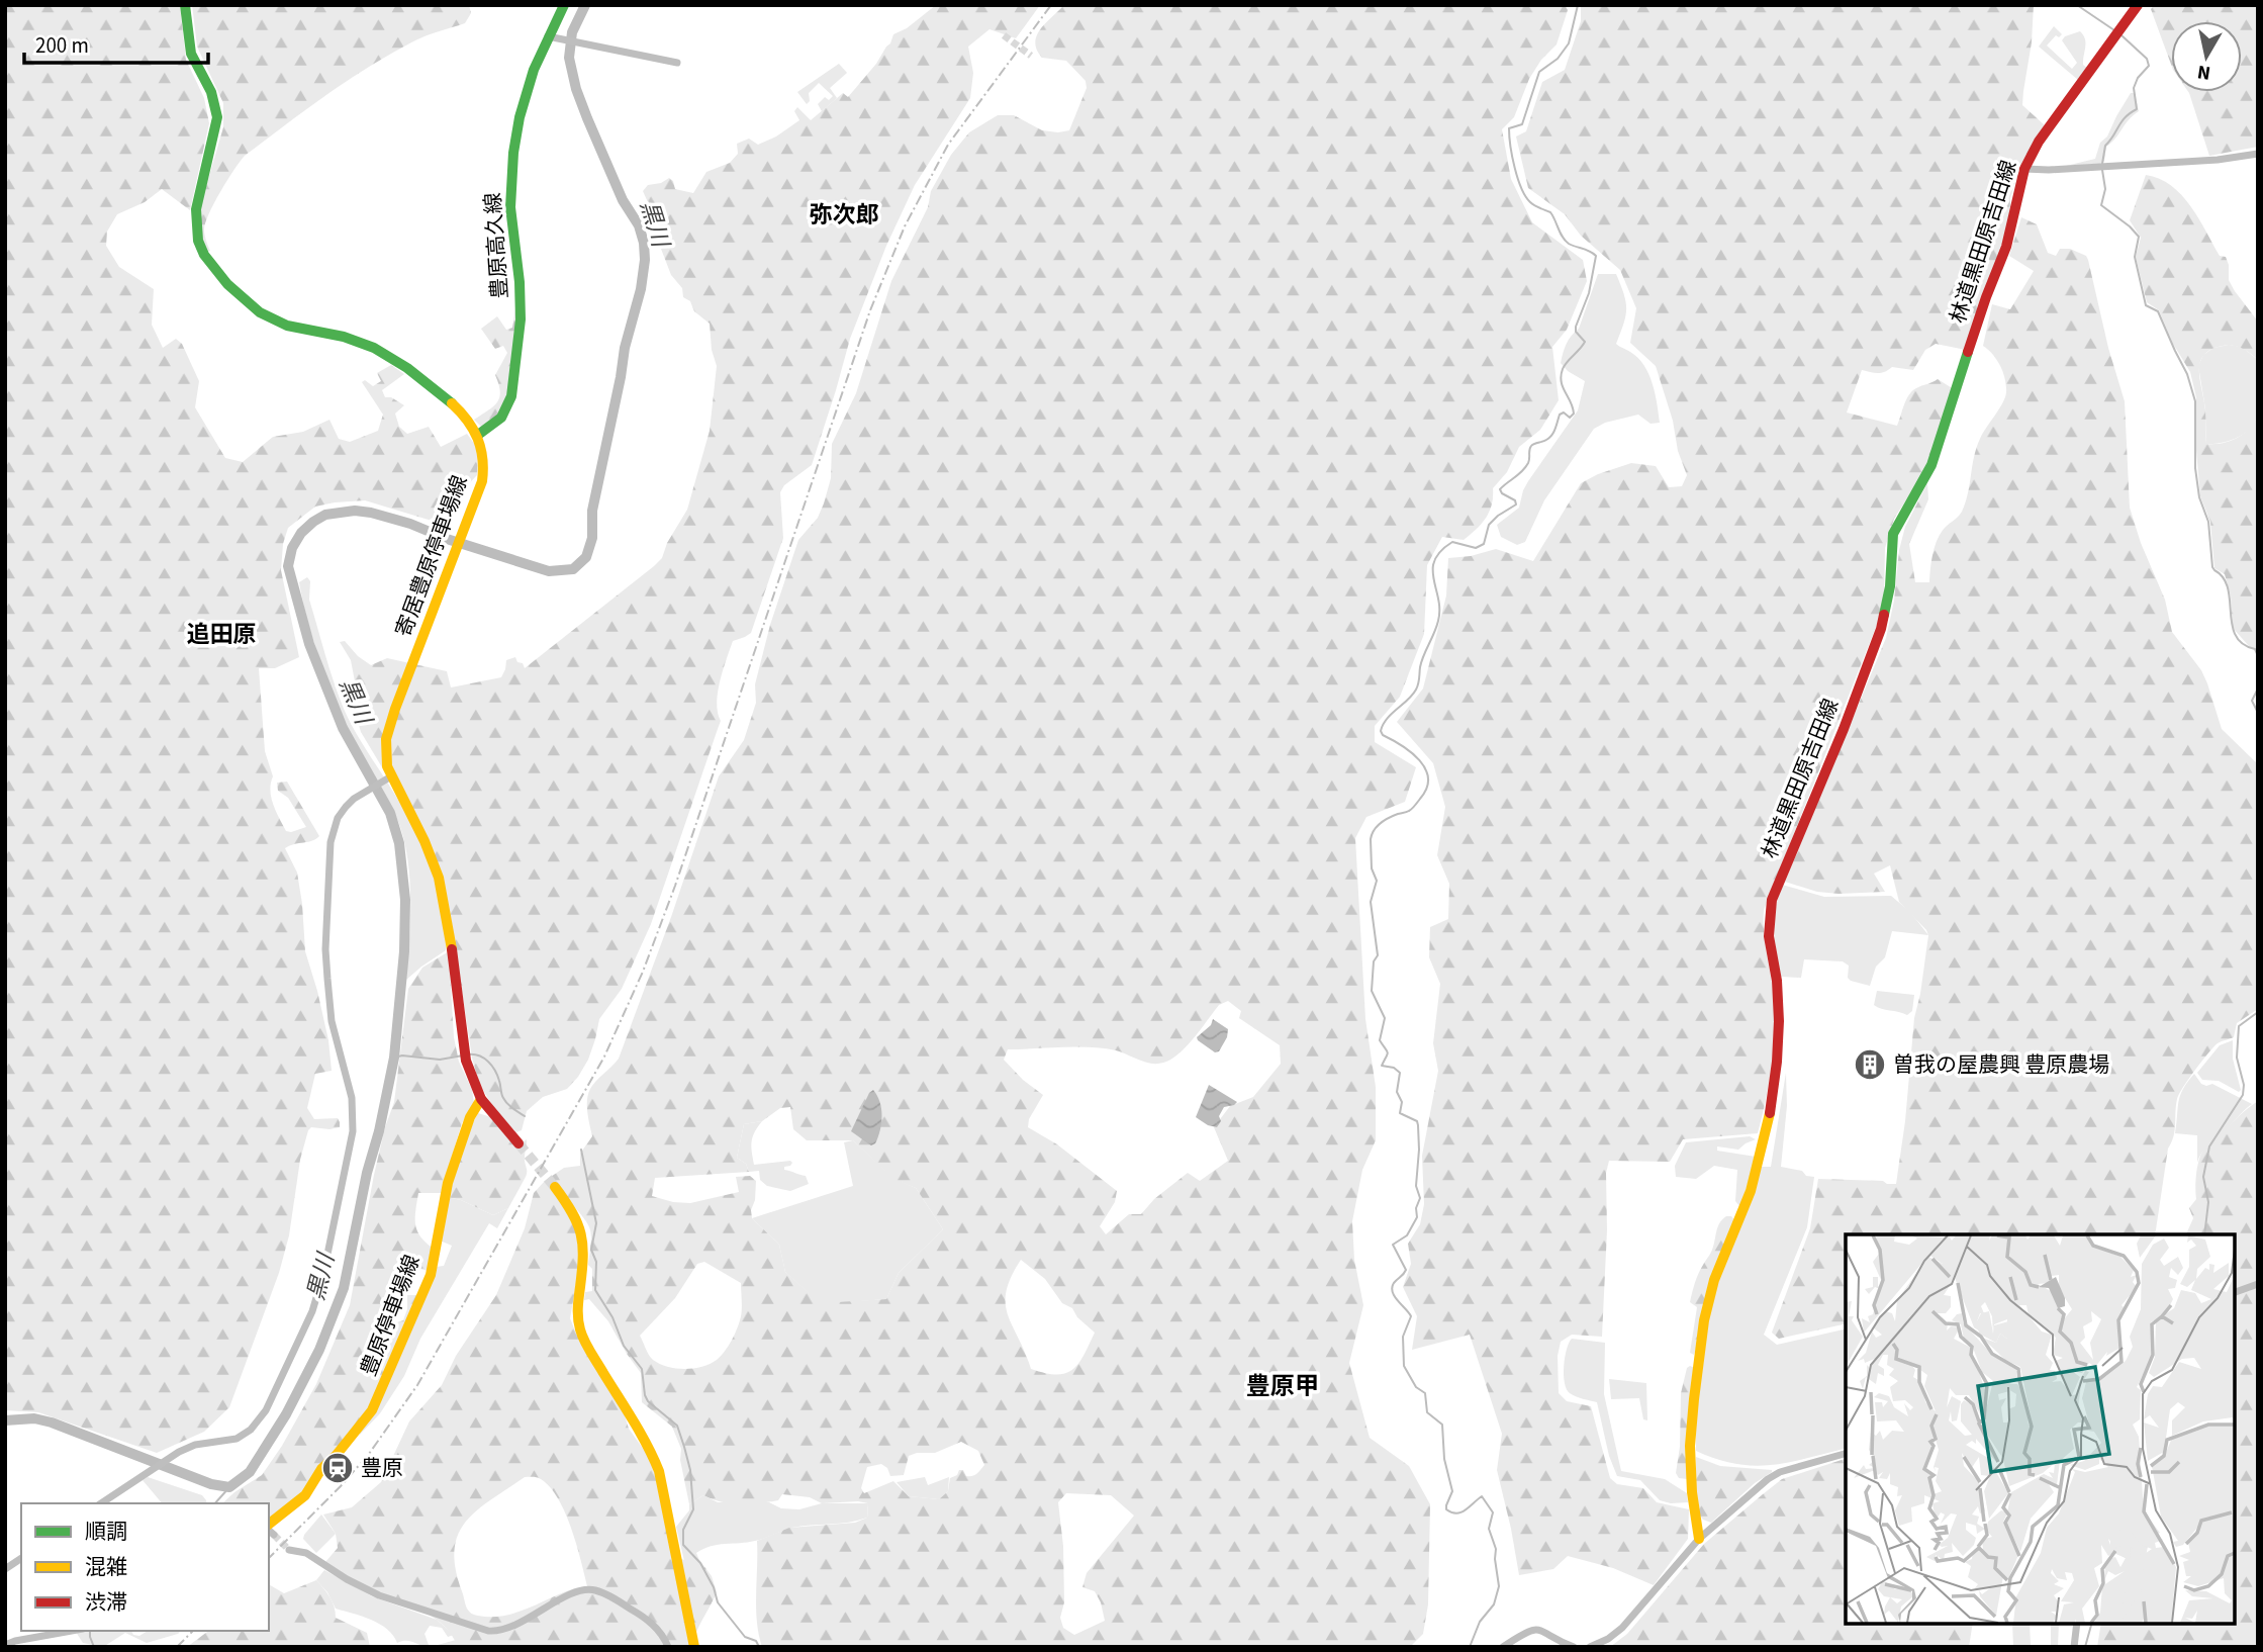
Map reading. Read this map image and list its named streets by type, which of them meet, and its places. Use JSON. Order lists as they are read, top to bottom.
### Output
{
  "streets": {
    "main road": [
      "林道黒田原吉田線",
      "豊原高久線",
      "寄居豊原停車場線",
      "豊原停車場線"
    ]
  },
  "crossings": [
    ["豊原高久線", "寄居豊原停車場線"],
    ["寄居豊原停車場線", "豊原停車場線"]
  ],
  "districts": ["弥次郎", "追田原", "豊原甲"],
  "water": ["黒川"],
  "places": {
    "building": ["曽我の屋農興 豊原農場"],
    "station": ["豊原"]
  },
  "legend": ["順調", "混雑", "渋滞"],
  "scale_bar": "200 m",
  "north": "bottom"
}
